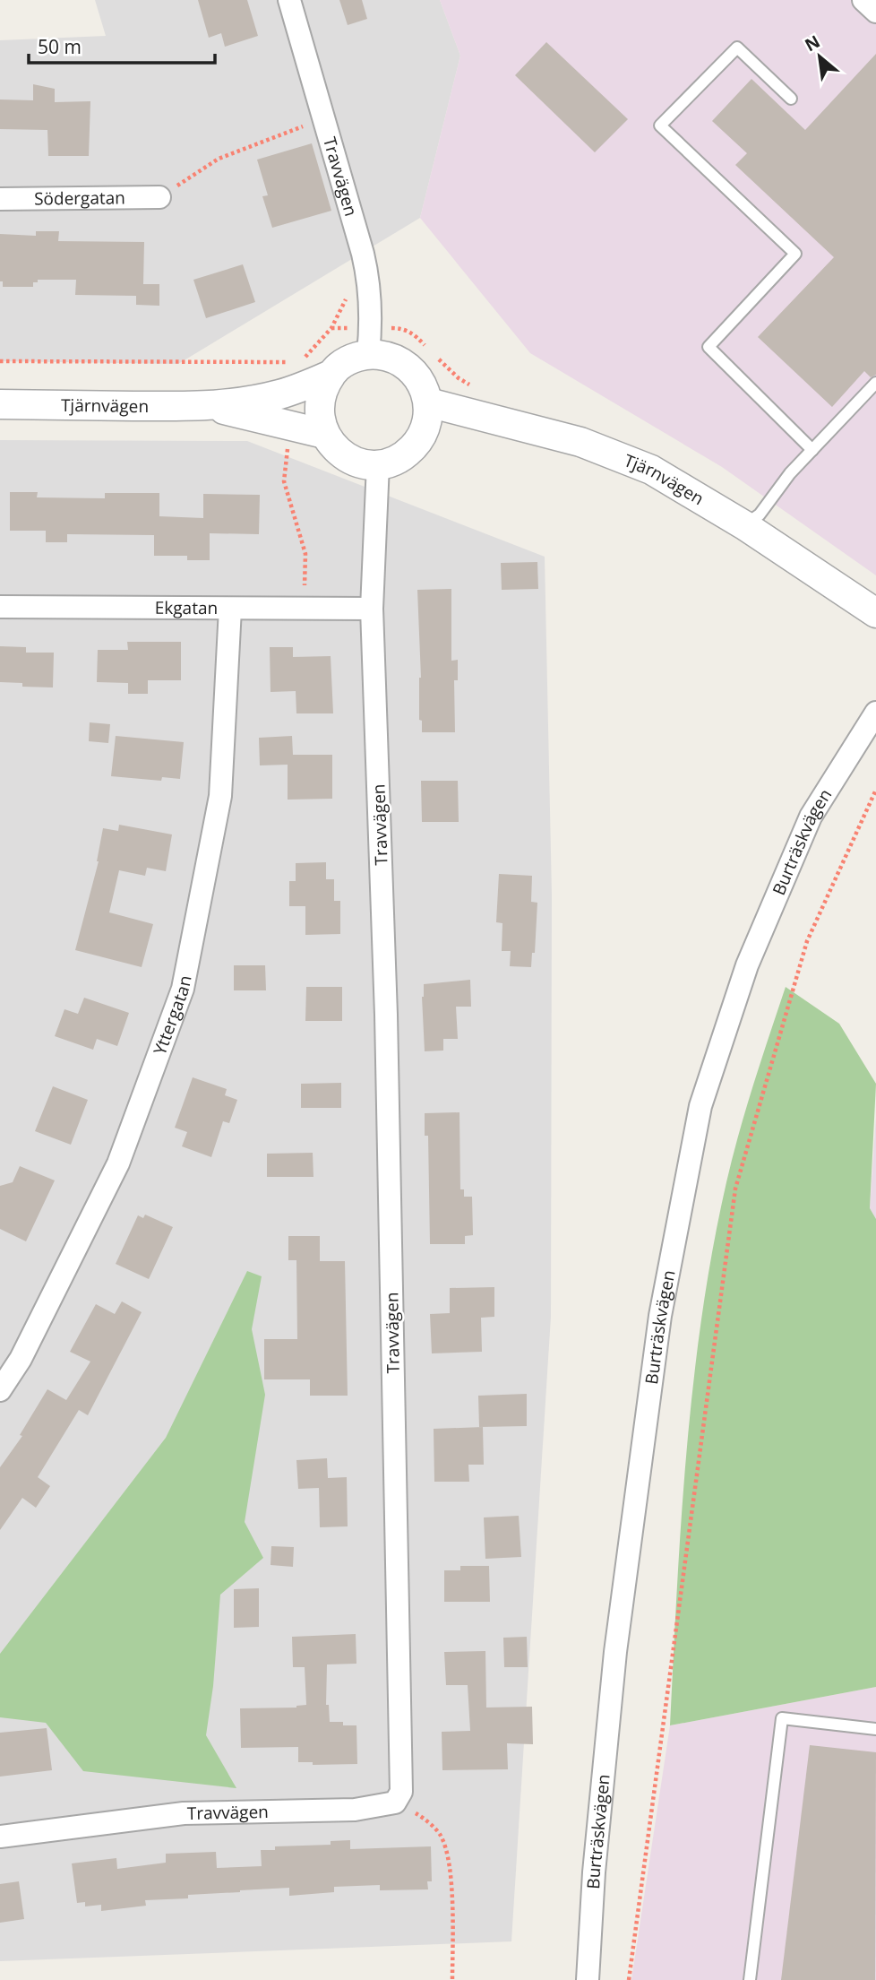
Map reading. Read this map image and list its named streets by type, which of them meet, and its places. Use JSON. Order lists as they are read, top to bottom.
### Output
{
  "streets": {
    "street": [
      "Travvägen",
      "Södergatan",
      "Tjärnvägen",
      "Ekgatan",
      "Burträskvägen",
      "Yttergatan"
    ]
  },
  "crossings": [
    ["Travvägen", "Tjärnvägen"],
    ["Travvägen", "Ekgatan"],
    ["Ekgatan", "Yttergatan"]
  ],
  "scale_bar": "50 m",
  "north": "top left"
}
